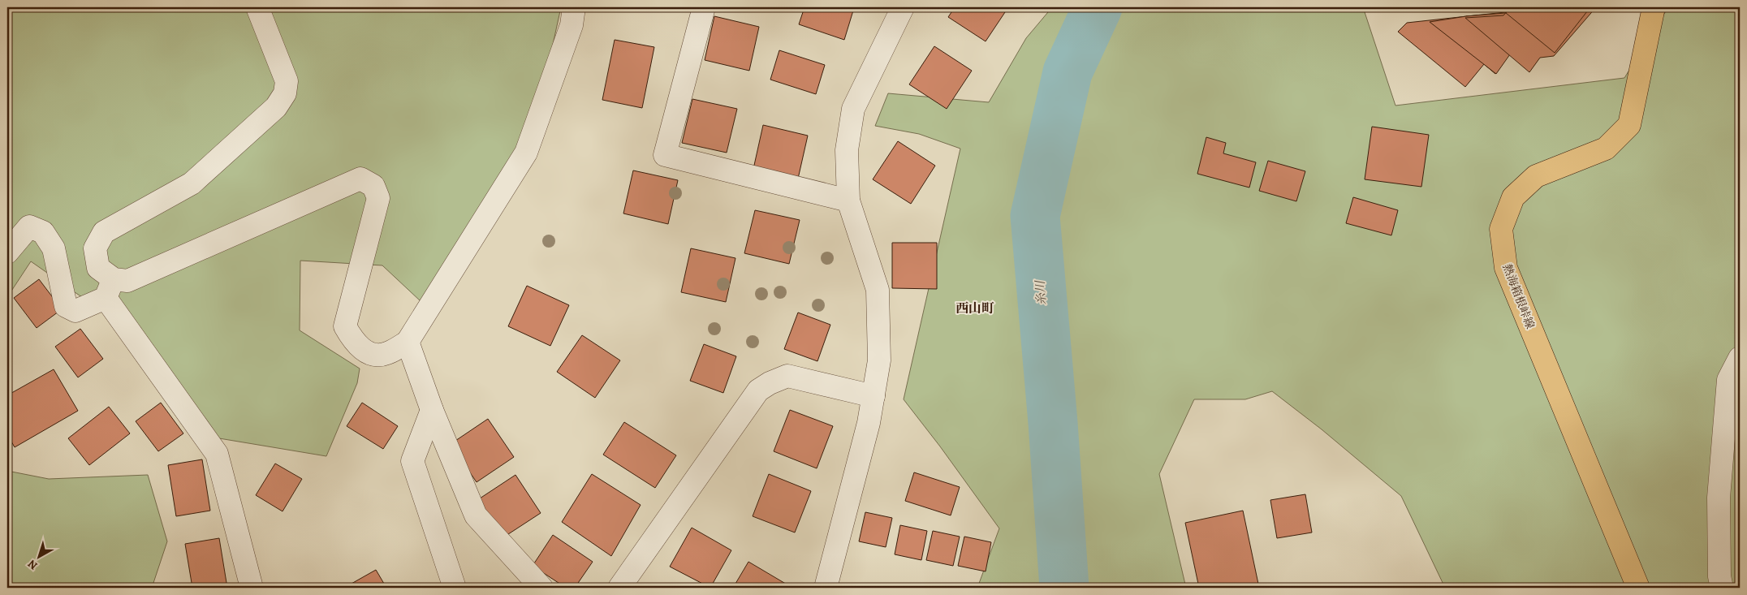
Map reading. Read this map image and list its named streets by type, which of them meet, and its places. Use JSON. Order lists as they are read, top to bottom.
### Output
{
  "streets": {
    "main road": ["熱海箱根峠線"]
  },
  "districts": ["西山町"],
  "water": ["糸川"],
  "north": "bottom left"
}
